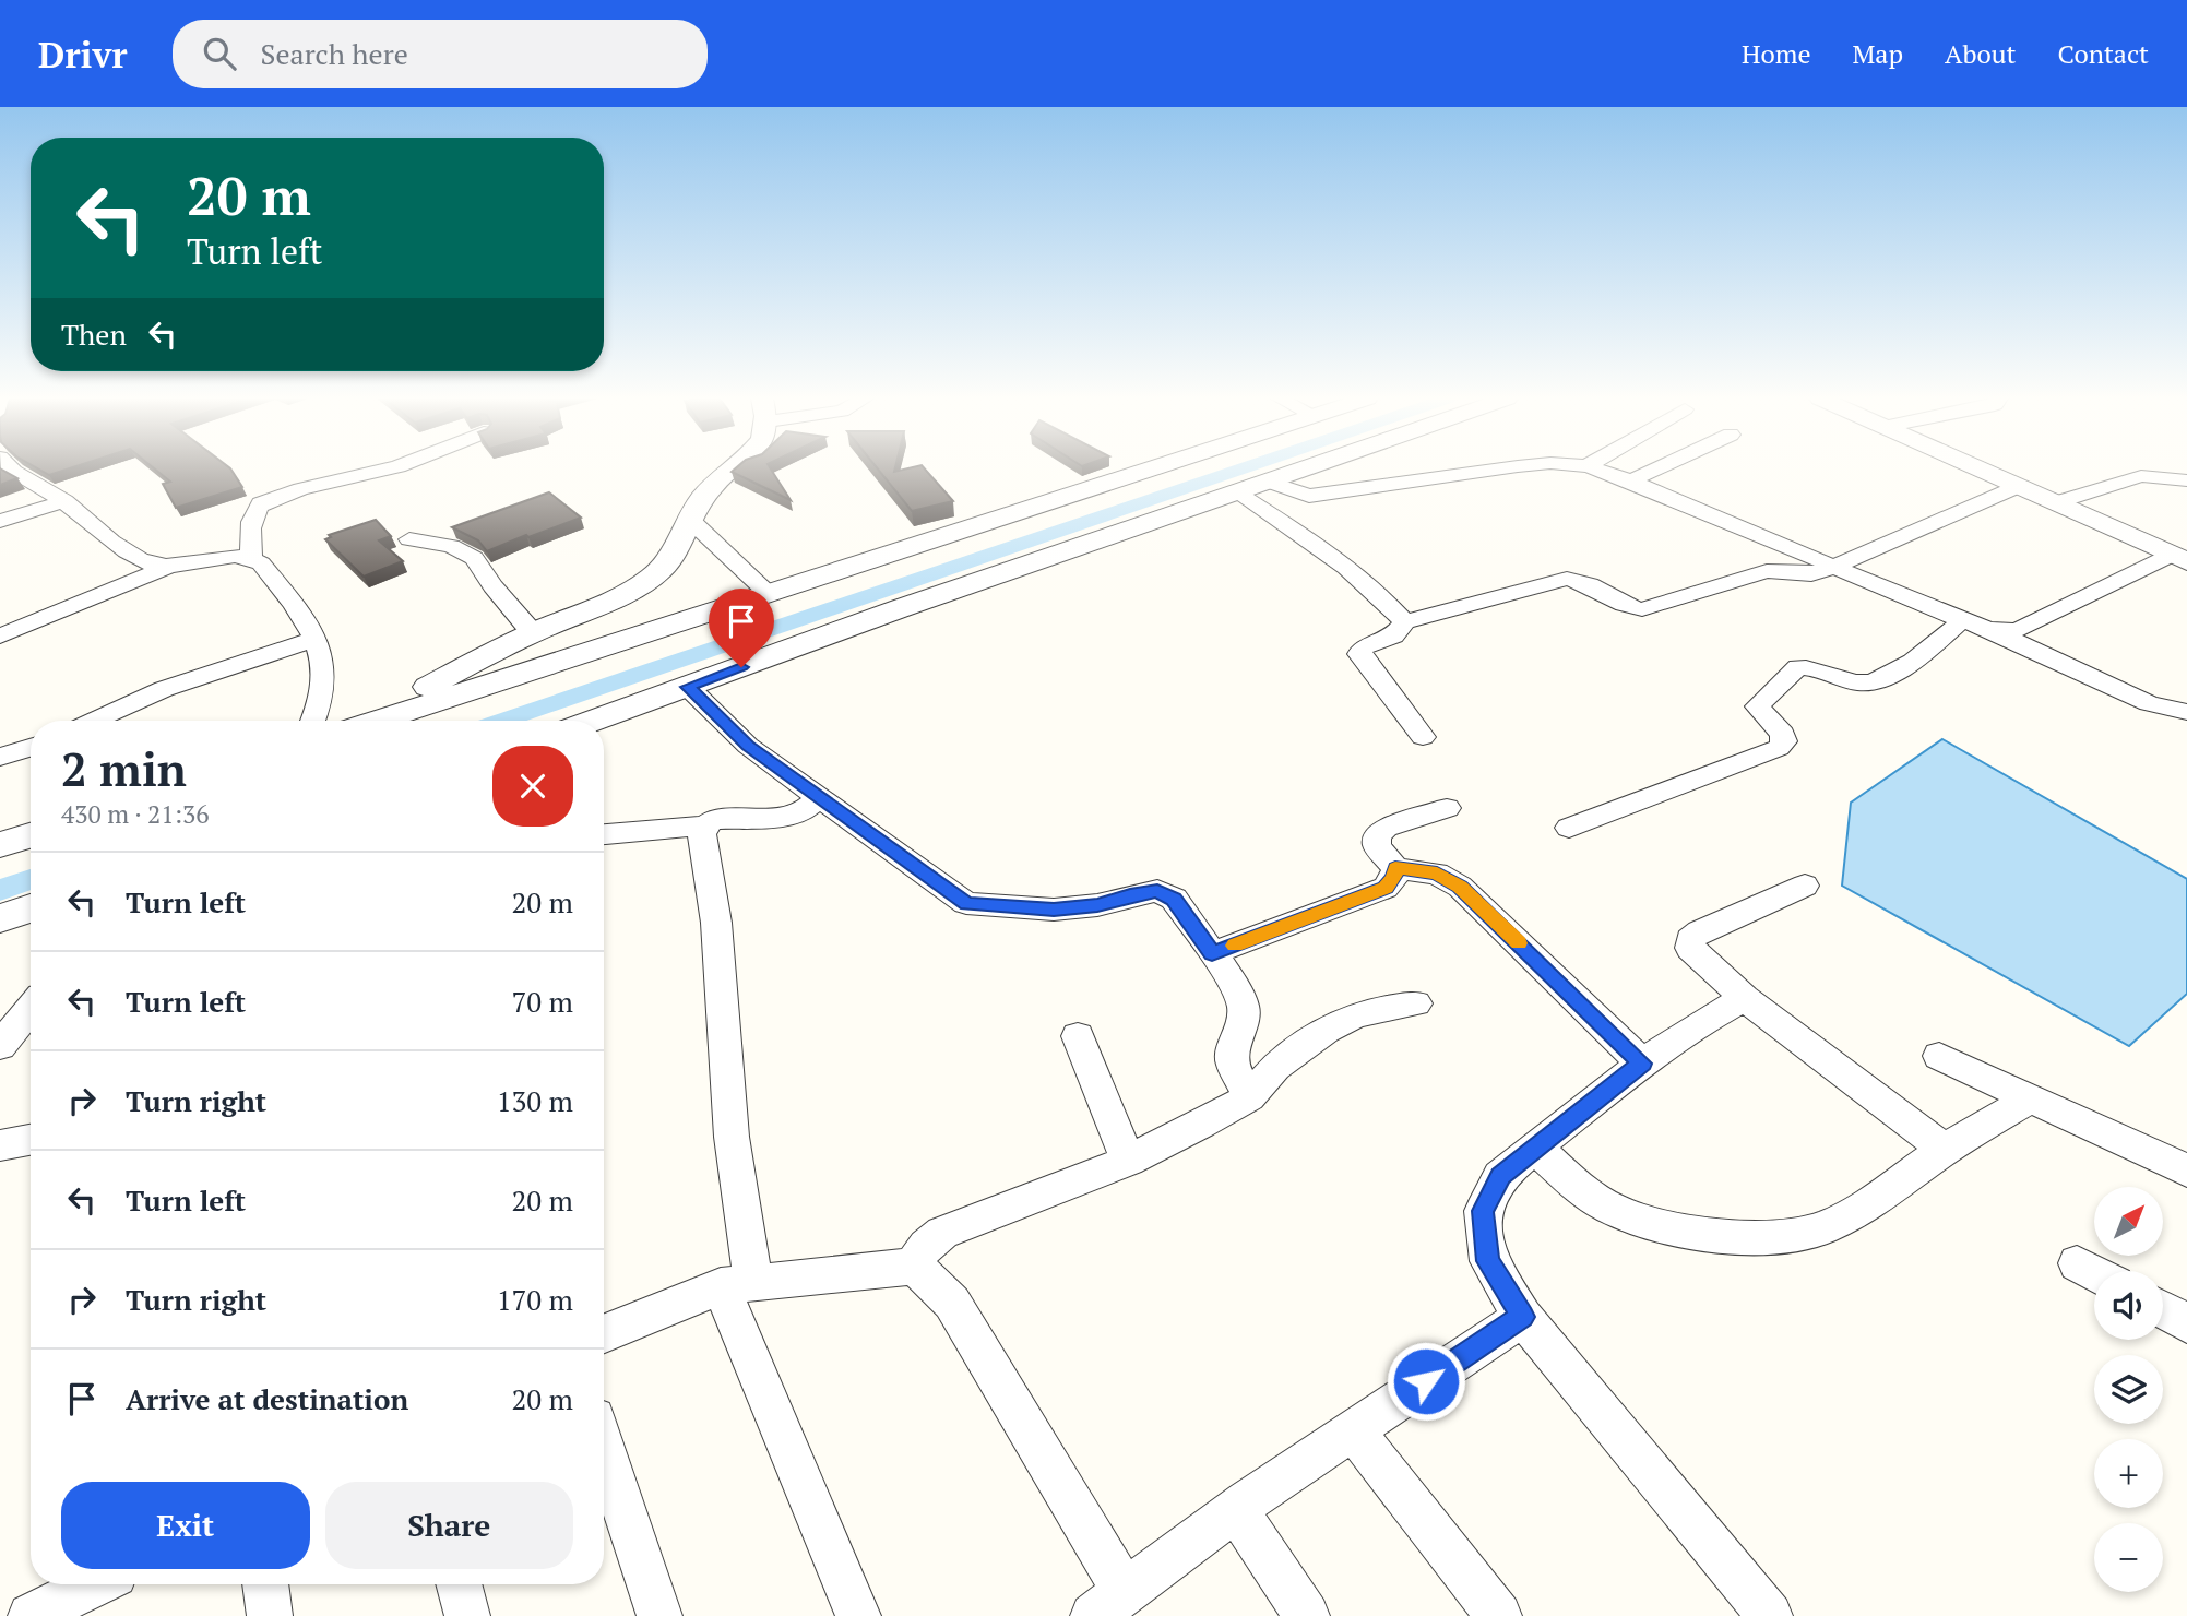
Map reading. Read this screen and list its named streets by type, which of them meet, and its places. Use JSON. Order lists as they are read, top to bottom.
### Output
{
  "north": "top right",
  "page": {
    "header": "Drivr",
    "search": "Search here",
    "nav": [
      "Home",
      "Map",
      "About",
      "Contact"
    ],
    "turn": ["20 m", "Turn left"],
    "then": "Then",
    "heading": ["2 min", "430 m · 21:36"],
    "list": [
      {
        "name": "Turn left",
        "value": "20 m"
      },
      {
        "name": "Turn left",
        "value": "70 m"
      },
      {
        "name": "Turn right",
        "value": "130 m"
      },
      {
        "name": "Turn left",
        "value": "20 m"
      },
      {
        "name": "Turn right",
        "value": "170 m"
      },
      {
        "name": "Arrive at destination",
        "value": "20 m"
      }
    ],
    "map_buttons": ["+", "−"],
    "buttons": ["Exit", "Share"]
  }
}
